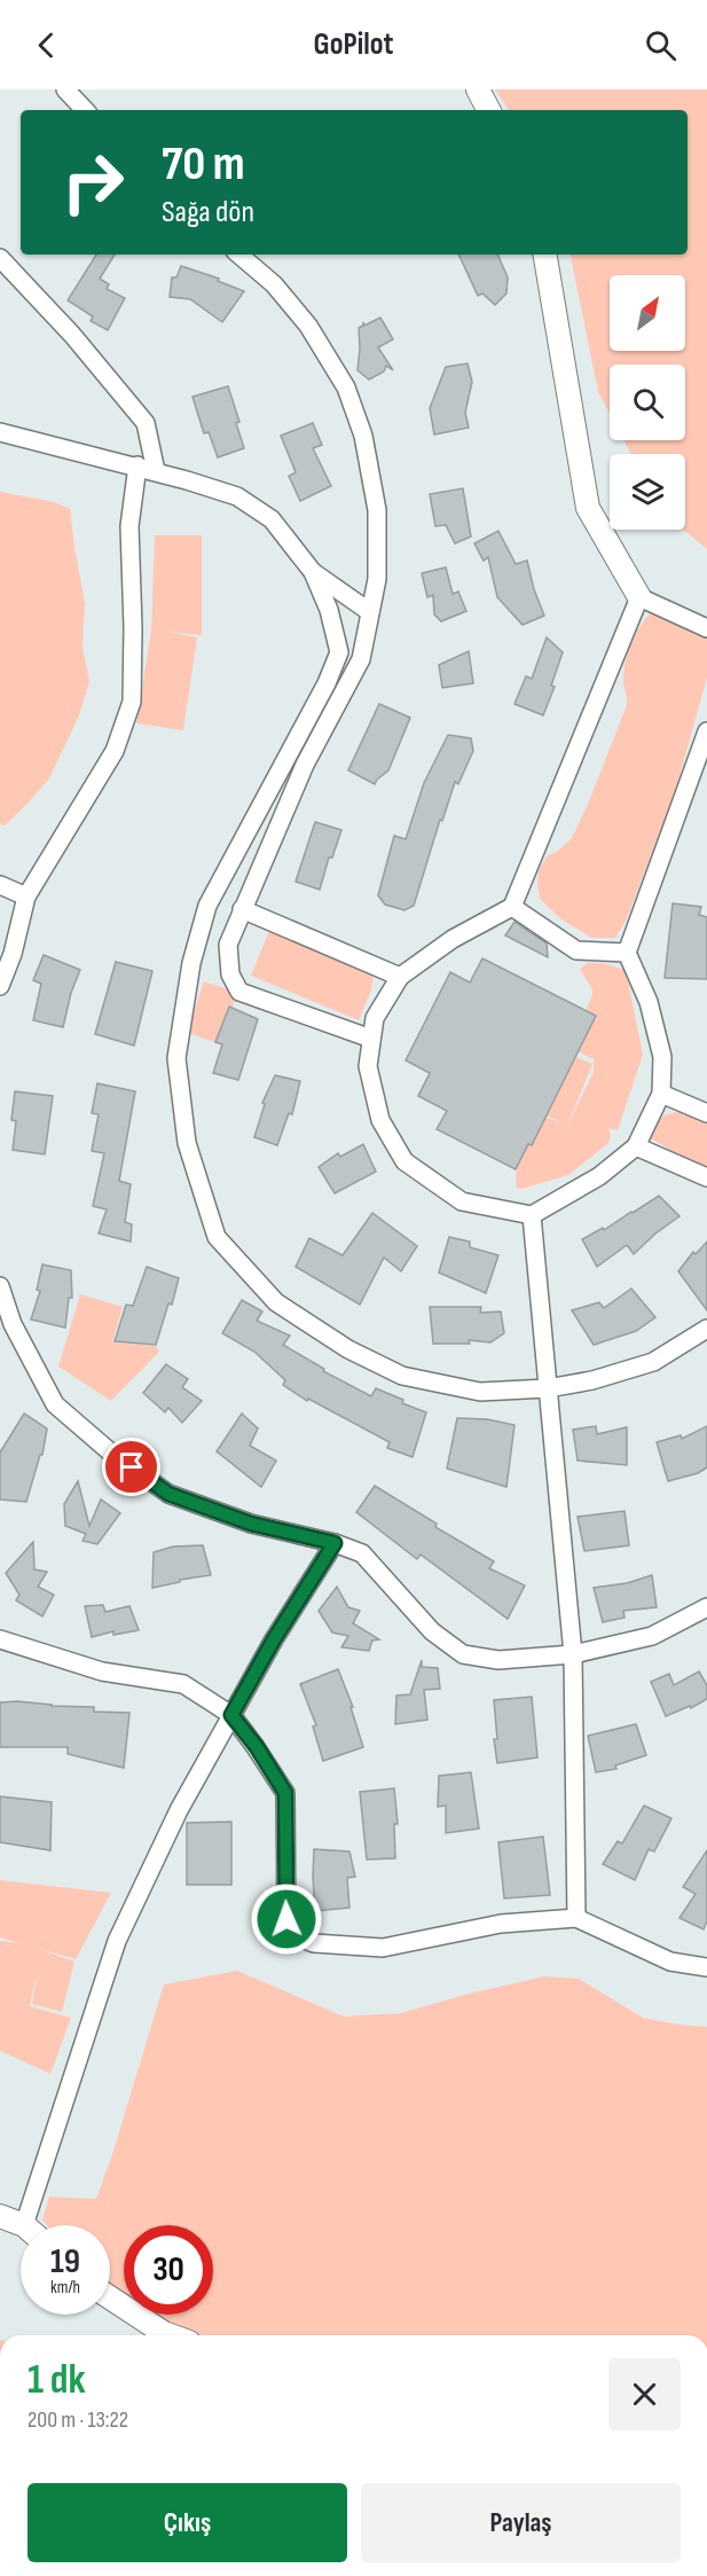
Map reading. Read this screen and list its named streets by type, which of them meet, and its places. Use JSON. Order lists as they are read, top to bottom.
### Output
{
  "north": "top right",
  "page": {
    "header": "GoPilot",
    "turn": ["70 m", "Sağa dön"],
    "speed": "19 km/h",
    "limit": "30",
    "heading": ["1 dk", "200 m · 13:22"],
    "buttons": ["Çıkış", "Paylaş"]
  }
}
